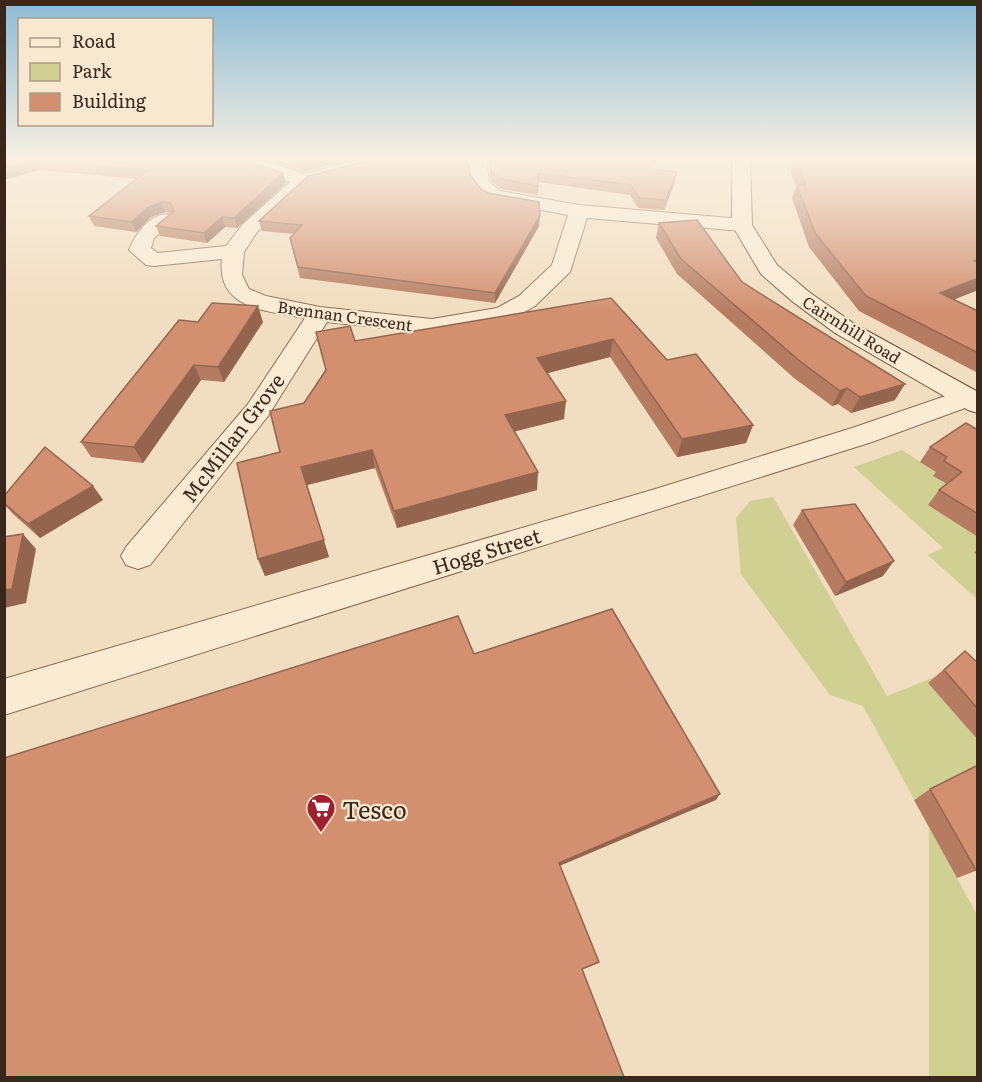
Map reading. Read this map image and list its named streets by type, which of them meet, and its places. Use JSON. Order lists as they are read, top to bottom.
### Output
{
  "streets": {
    "street": [
      "Brennan Crescent",
      "Cairnhill Road",
      "McMillan Grove",
      "Hogg Street"
    ]
  },
  "crossings": [
    ["Brennan Crescent", "McMillan Grove"],
    ["Cairnhill Road", "Hogg Street"]
  ],
  "places": {
    "supermarket": ["Tesco"]
  },
  "legend": ["Road", "Park", "Building"]
}
